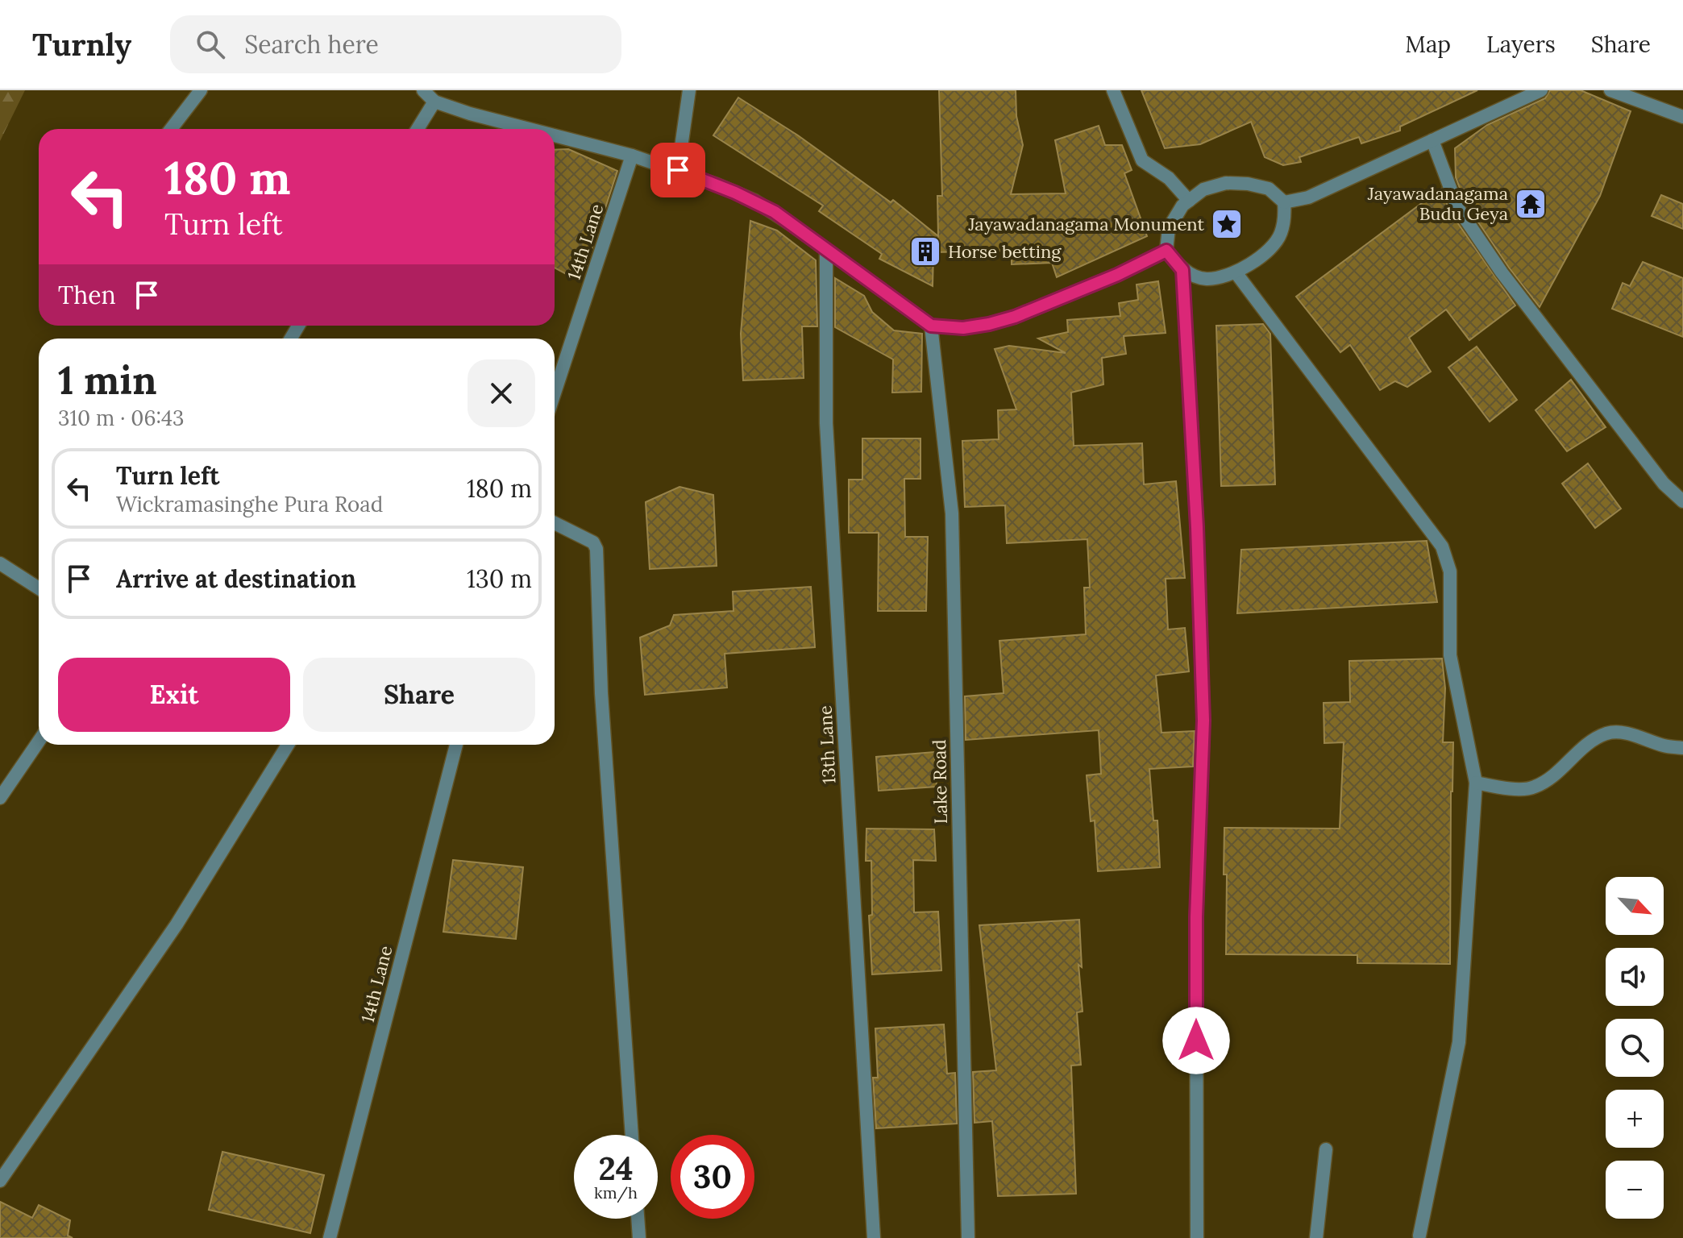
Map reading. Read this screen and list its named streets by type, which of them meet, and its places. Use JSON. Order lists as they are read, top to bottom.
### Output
{
  "streets": {
    "street": ["14th Lane", "13th Lane", "Lake Road"]
  },
  "places": {
    "temple": ["Jayawadanagama Budu Geya"],
    "place": ["Jayawadanagama Monument"],
    "building": ["Horse betting"]
  },
  "north": "bottom right",
  "page": {
    "header": "Turnly",
    "search": "Search here",
    "nav": ["Map", "Layers", "Share"],
    "turn": ["180 m", "Turn left"],
    "then": "Then",
    "heading": ["1 min", "310 m · 06:43"],
    "list": [
      {
        "name": "Turn left",
        "note": "Wickramasinghe Pura Road",
        "value": "180 m"
      },
      {
        "name": "Arrive at destination",
        "value": "130 m"
      }
    ],
    "buttons": ["Exit", "Share"],
    "map_buttons": ["+", "−"],
    "speed": "24 km/h",
    "limit": "30"
  }
}
